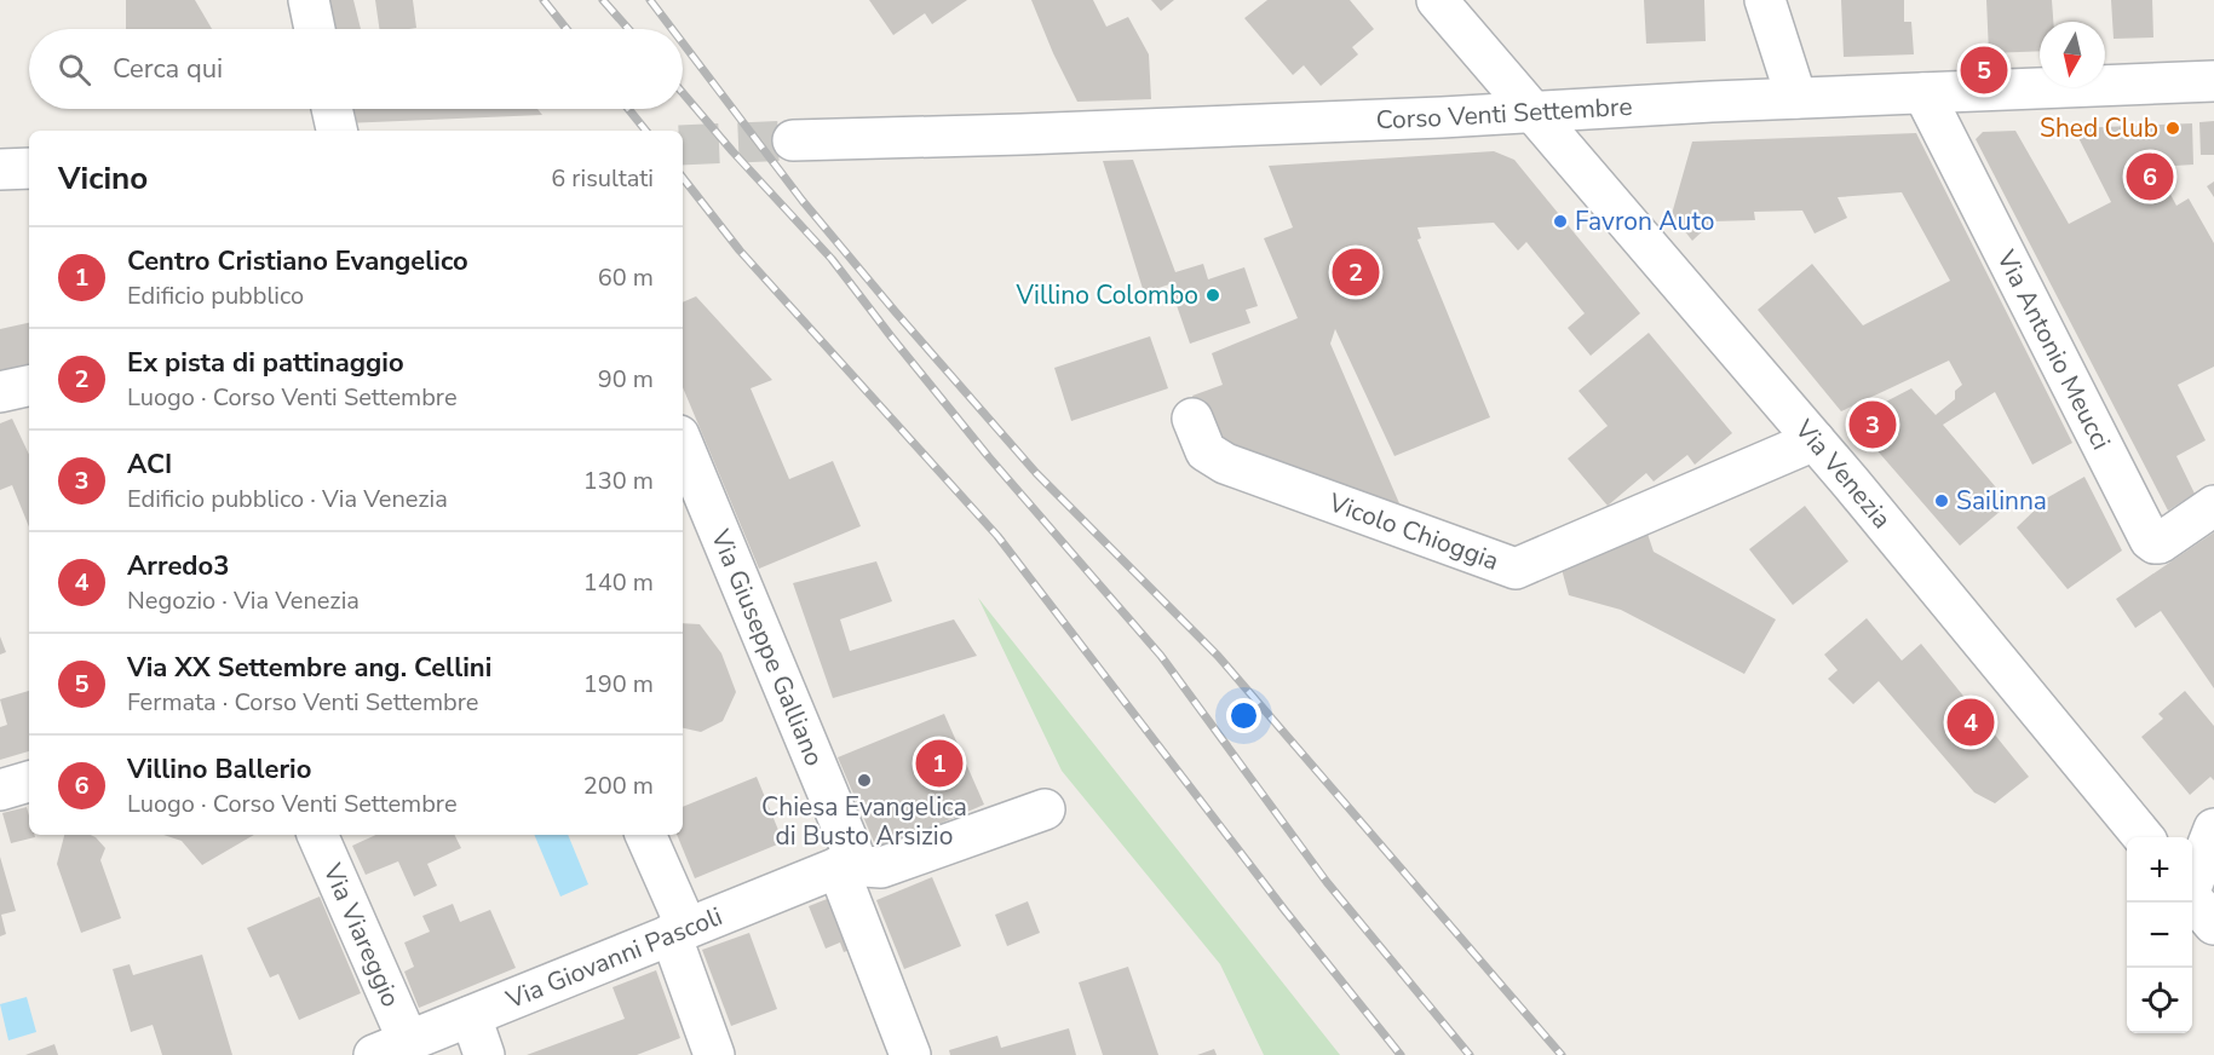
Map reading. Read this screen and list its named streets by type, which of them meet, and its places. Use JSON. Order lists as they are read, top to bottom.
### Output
{
  "streets": {
    "street": [
      "Corso Venti Settembre",
      "Via Antonio Meucci",
      "Via Venezia",
      "Vicolo Chioggia",
      "Via Giuseppe Galliano",
      "Via Viareggio",
      "Via Giovanni Pascoli"
    ]
  },
  "crossings": [
    ["Corso Venti Settembre", "Via Antonio Meucci"],
    ["Corso Venti Settembre", "Via Venezia"],
    ["Via Venezia", "Vicolo Chioggia"],
    ["Via Giuseppe Galliano", "Via Giovanni Pascoli"],
    ["Via Viareggio", "Via Giovanni Pascoli"]
  ],
  "places": [
    "Shed Club",
    "Favron Auto",
    "Villino Colombo",
    "Sailinna",
    "Chiesa Evangelica di Busto Arsizio"
  ],
  "north": "bottom",
  "page": {
    "search": "Cerca qui",
    "pins": [
      "5",
      "6",
      "2",
      "3",
      "4",
      "1"
    ],
    "heading": ["Vicino", "6 risultati"],
    "list": [
      {
        "mark": "1",
        "name": "Centro Cristiano Evangelico",
        "note": "Edificio pubblico",
        "value": "60 m"
      },
      {
        "mark": "2",
        "name": "Ex pista di pattinaggio",
        "note": "Luogo · Corso Venti Settembre",
        "value": "90 m"
      },
      {
        "mark": "3",
        "name": "ACI",
        "note": "Edificio pubblico · Via Venezia",
        "value": "130 m"
      },
      {
        "mark": "4",
        "name": "Arredo3",
        "note": "Negozio · Via Venezia",
        "value": "140 m"
      },
      {
        "mark": "5",
        "name": "Via XX Settembre ang. Cellini",
        "note": "Fermata · Corso Venti Settembre",
        "value": "190 m"
      },
      {
        "mark": "6",
        "name": "Villino Ballerio",
        "note": "Luogo · Corso Venti Settembre",
        "value": "200 m"
      }
    ],
    "map_buttons": ["+", "−"]
  }
}
